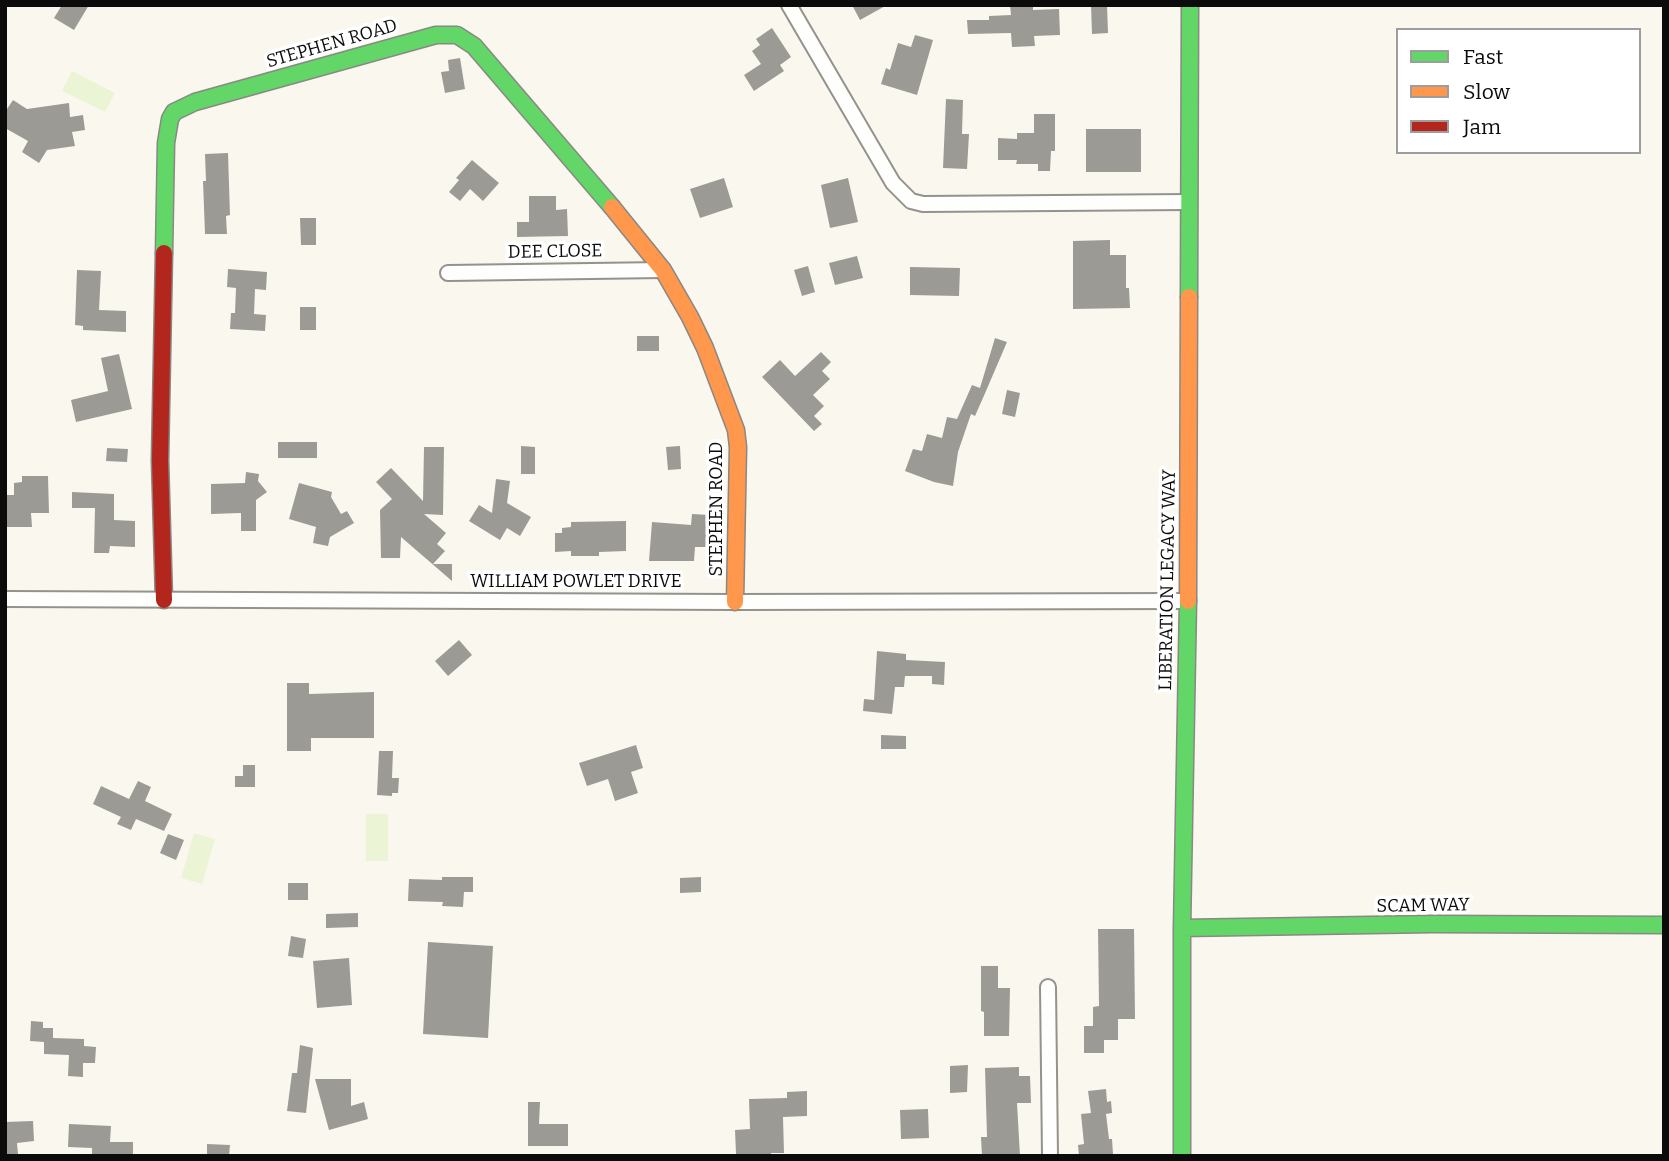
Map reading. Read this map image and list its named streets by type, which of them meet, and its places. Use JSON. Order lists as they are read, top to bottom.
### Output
{
  "streets": {
    "street": [
      "STEPHEN ROAD",
      "DEE CLOSE",
      "LIBERATION LEGACY WAY",
      "WILLIAM POWLET DRIVE",
      "SCAM WAY"
    ]
  },
  "crossings": [
    ["STEPHEN ROAD", "DEE CLOSE"],
    ["STEPHEN ROAD", "WILLIAM POWLET DRIVE"],
    ["LIBERATION LEGACY WAY", "WILLIAM POWLET DRIVE"],
    ["LIBERATION LEGACY WAY", "SCAM WAY"]
  ],
  "legend": ["Fast", "Slow", "Jam"]
}
